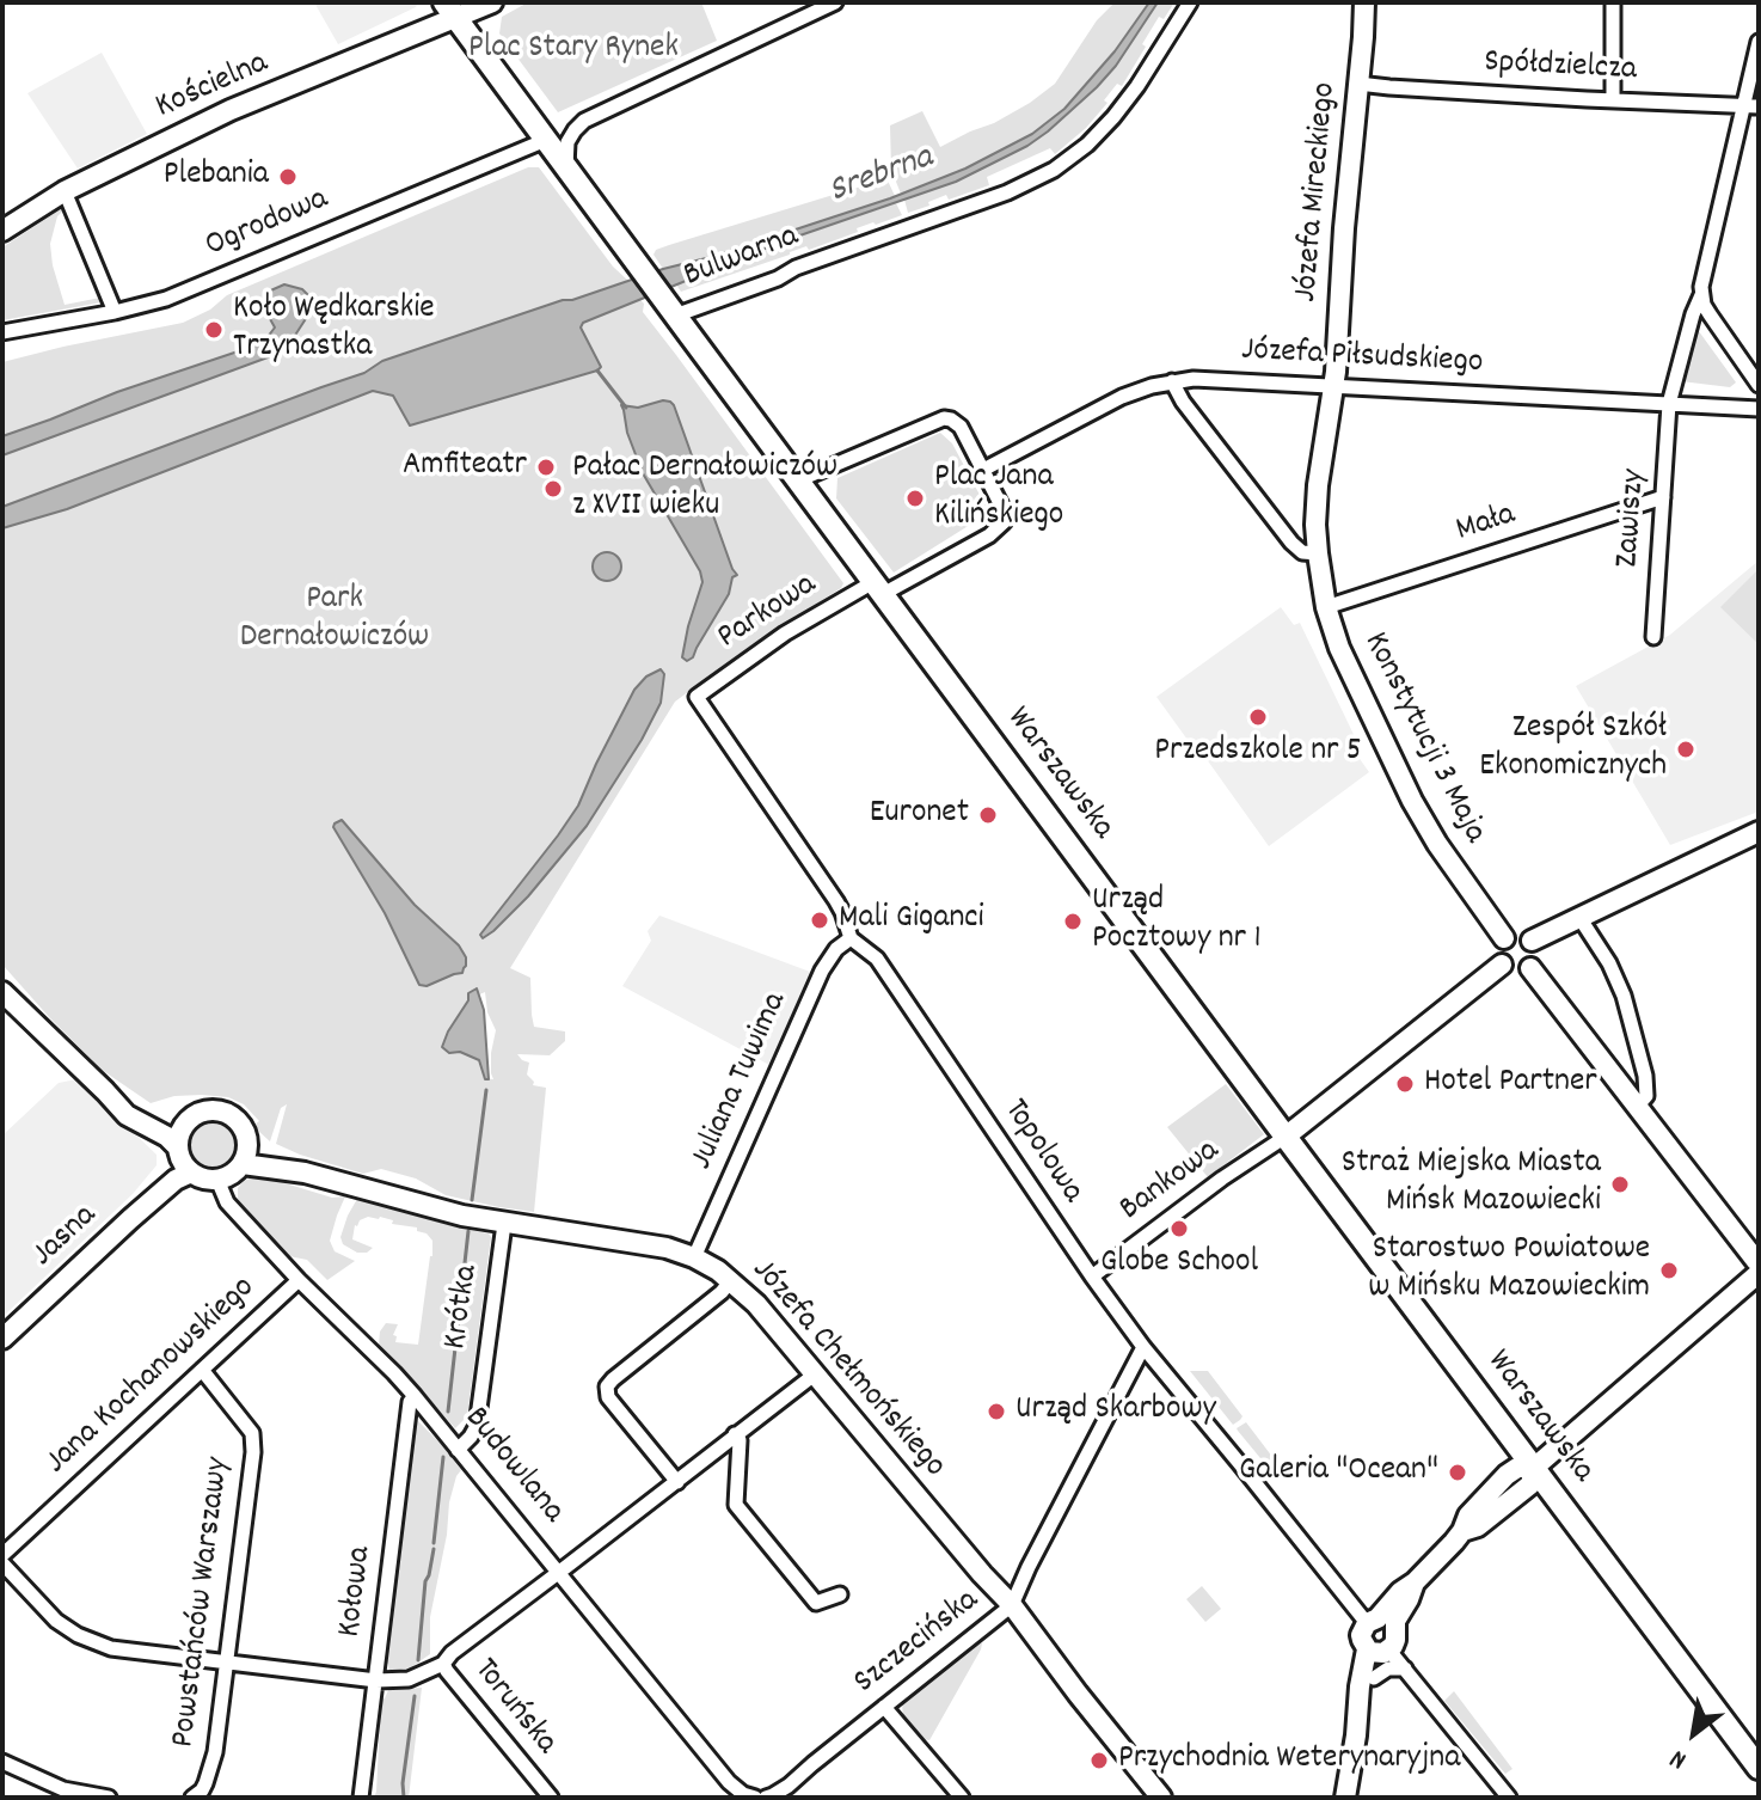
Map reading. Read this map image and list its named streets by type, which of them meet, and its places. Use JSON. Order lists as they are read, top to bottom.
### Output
{
  "streets": {
    "main road": ["Warszawska"],
    "street": [
      "Spółdzielcza",
      "Kościelna",
      "Józefa Mireckiego",
      "Ogrodowa",
      "Bulwarna",
      "Józefa Piłsudskiego",
      "Zawiszy",
      "Mała",
      "Parkowa",
      "Konstytucji 3 Maja",
      "Juliana Tuwima",
      "Topolowa",
      "Bankowa",
      "Jasna",
      "Krótka",
      "Józefa Chełmońskiego",
      "Jana Kochanowskiego",
      "Budowlana",
      "Kołowa",
      "Powstańców Warszawy",
      "Szczecińska",
      "Toruńska"
    ]
  },
  "crossings": [
    ["Spółdzielcza", "Józefa Mireckiego"],
    ["Spółdzielcza", "Zawiszy"],
    ["Kościelna", "Warszawska"],
    ["Józefa Mireckiego", "Józefa Piłsudskiego"],
    ["Józefa Mireckiego", "Konstytucji 3 Maja"],
    ["Ogrodowa", "Warszawska"],
    ["Bulwarna", "Warszawska"],
    ["Józefa Piłsudskiego", "Zawiszy"],
    ["Józefa Piłsudskiego", "Konstytucji 3 Maja"],
    ["Zawiszy", "Mała"],
    ["Mała", "Konstytucji 3 Maja"],
    ["Parkowa", "Warszawska"],
    ["Parkowa", "Topolowa"],
    ["Warszawska", "Bankowa"],
    ["Juliana Tuwima", "Topolowa"],
    ["Juliana Tuwima", "Józefa Chełmońskiego"],
    ["Topolowa", "Bankowa"],
    ["Topolowa", "Szczecińska"],
    ["Jasna", "Józefa Chełmońskiego"],
    ["Jasna", "Budowlana"],
    ["Krótka", "Józefa Chełmońskiego"],
    ["Krótka", "Budowlana"],
    ["Józefa Chełmońskiego", "Budowlana"],
    ["Józefa Chełmońskiego", "Szczecińska"],
    ["Jana Kochanowskiego", "Budowlana"],
    ["Jana Kochanowskiego", "Powstańców Warszawy"],
    ["Budowlana", "Kołowa"],
    ["Kołowa", "Toruńska"],
    ["Powstańców Warszawy", "Toruńska"]
  ],
  "water": ["Srebrna"],
  "parks": ["Plac Stary Rynek", "Park Dernałowiczów"],
  "places": [
    "Plebania",
    "Koło Wędkarskie Trzynastka",
    "Amfiteatr",
    "Pałac Dernałowiczów z XVII wieku",
    "Plac Jana Kilińskiego",
    "Przedszkole nr 5",
    "Zespół Szkół Ekonomicznych",
    "Euronet",
    "Mali Giganci",
    "Urząd Pocztowy nr 1",
    "Hotel Partner",
    "Straż Miejska Miasta Mińsk Mazowiecki",
    "Globe School",
    "Starostwo Powiatowe w Mińsku Mazowieckim",
    "Urząd Skarbowy",
    "Galeria \"Ocean\"",
    "Przychodnia Weterynaryjna"
  ],
  "north": "bottom left"
}
